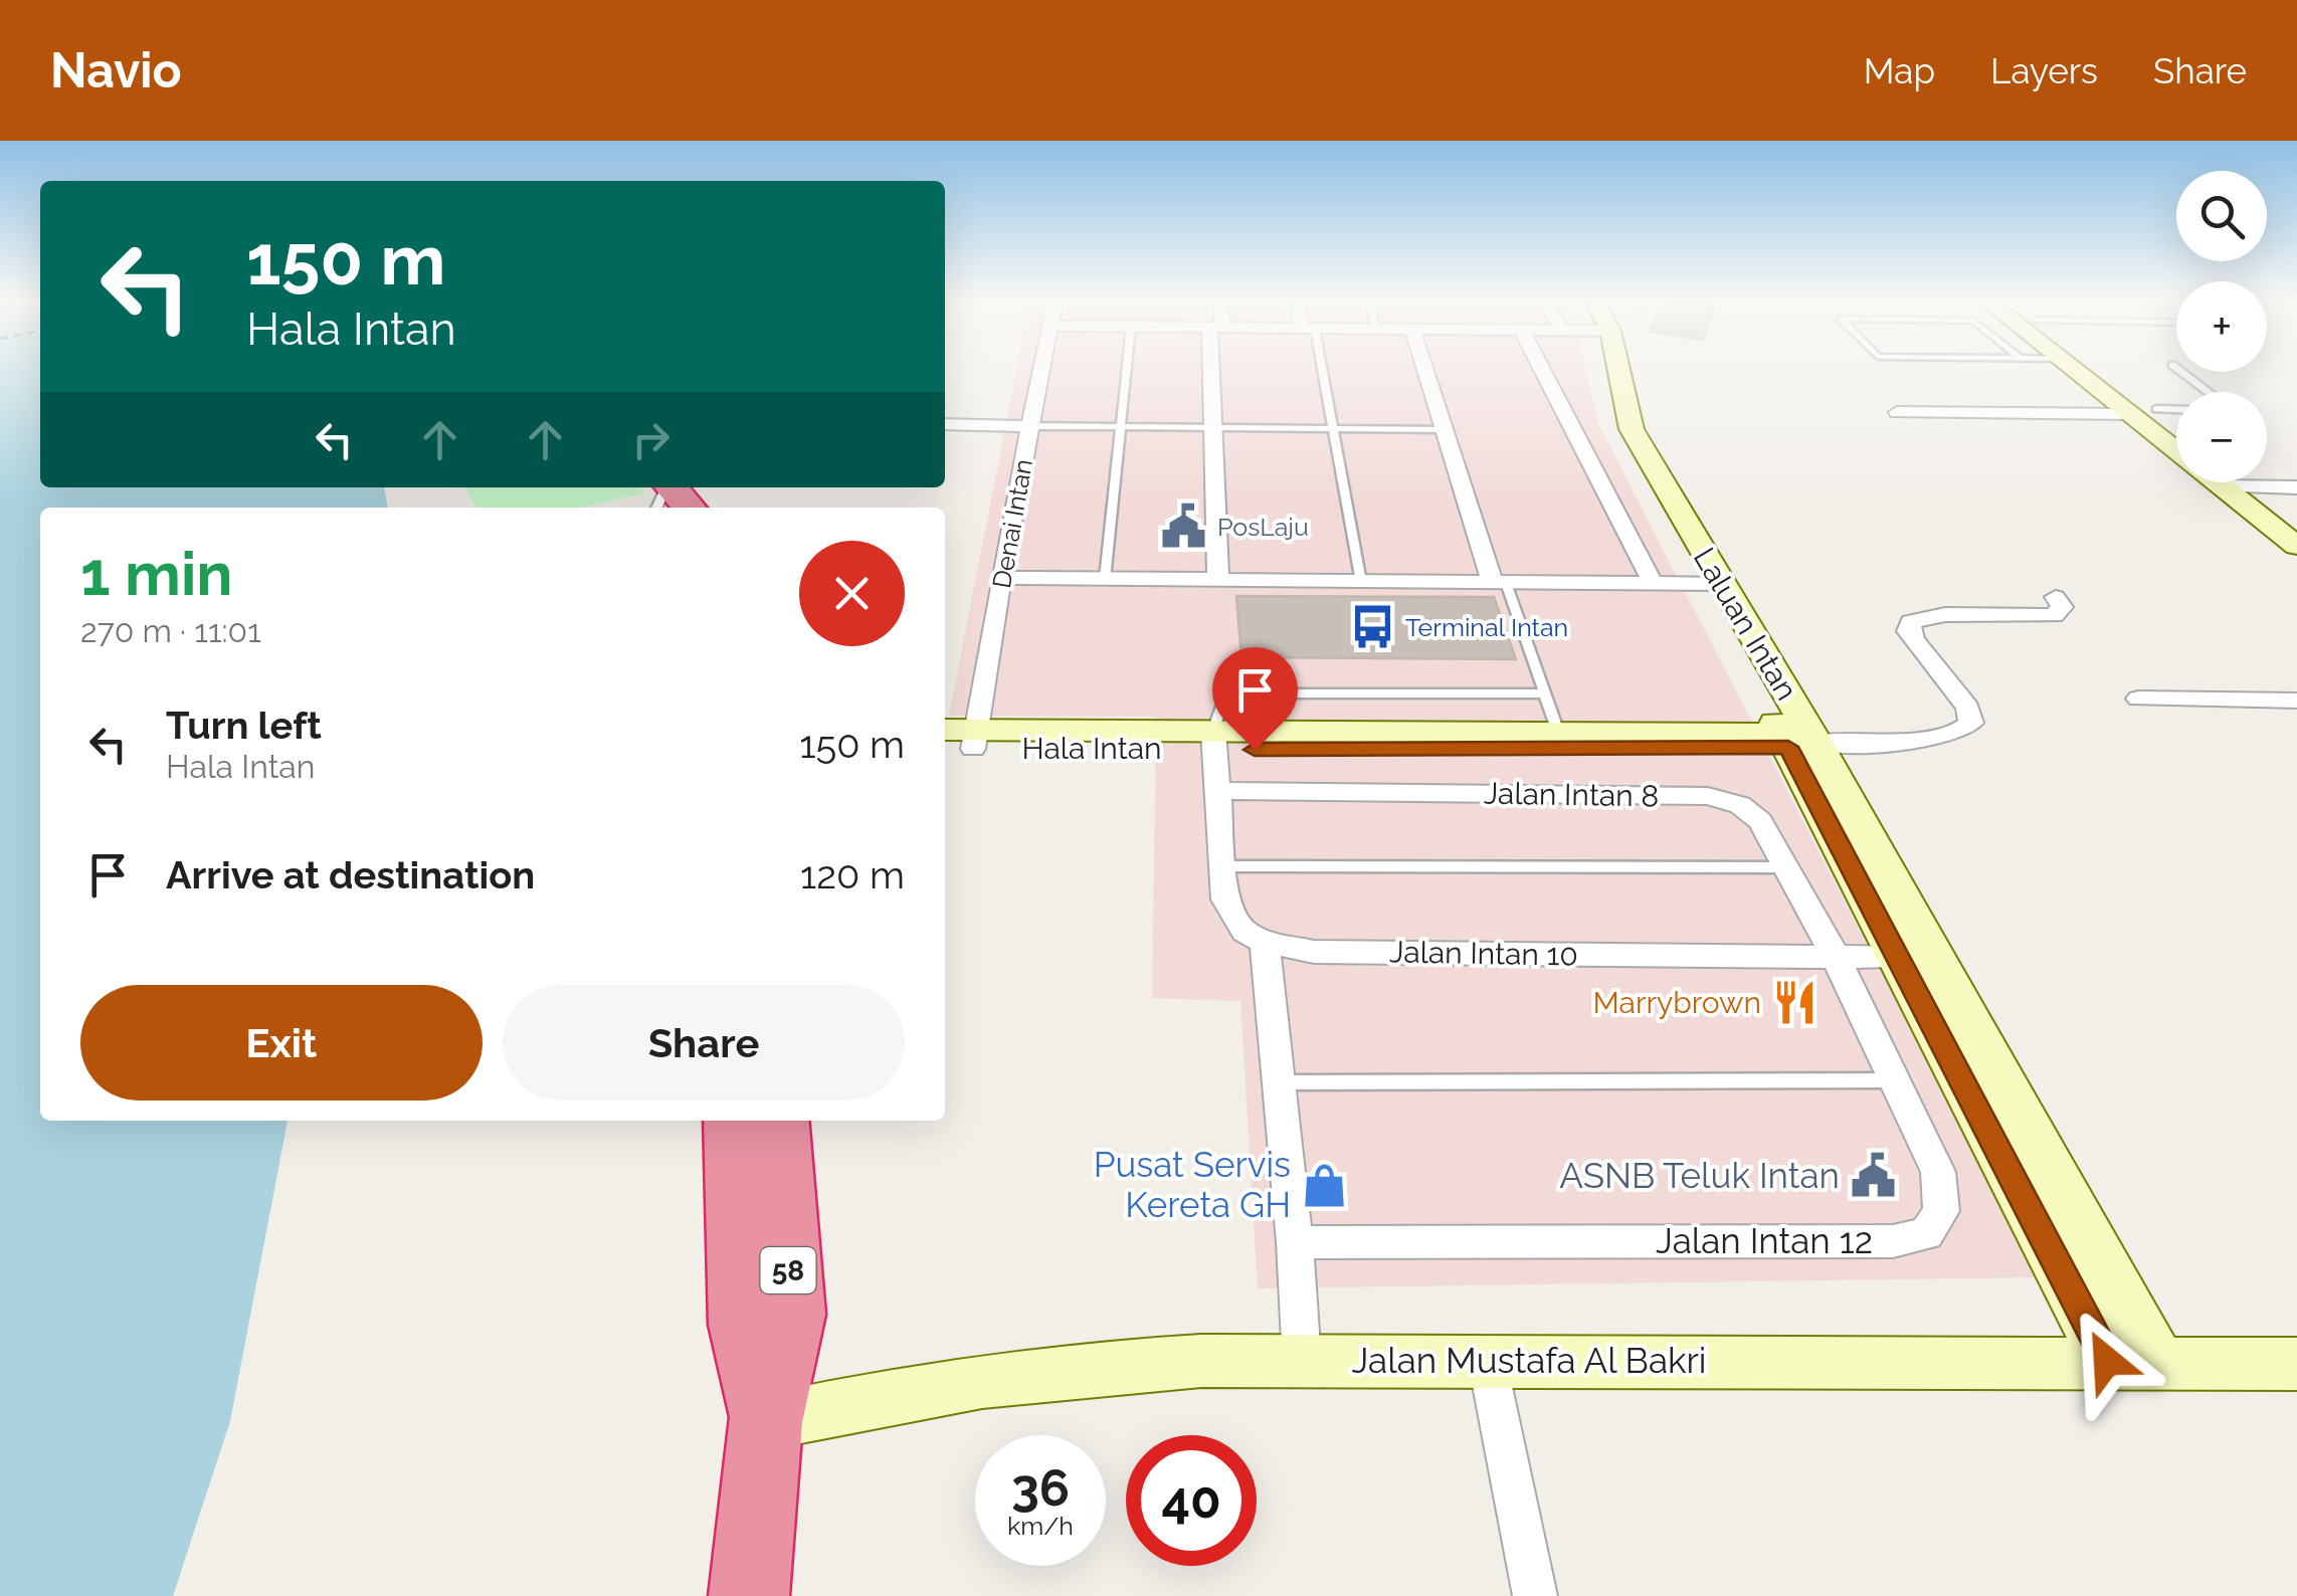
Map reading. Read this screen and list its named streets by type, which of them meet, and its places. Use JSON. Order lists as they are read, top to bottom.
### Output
{
  "streets": {
    "highway": ["58"],
    "street": [
      "Denai Intan",
      "Laluan Intan",
      "Hala Intan",
      "Jalan Intan 8",
      "Jalan Intan 10",
      "Jalan Intan 12",
      "Jalan Mustafa Al Bakri"
    ]
  },
  "crossings": [
    ["Denai Intan", "Hala Intan"],
    ["Laluan Intan", "Hala Intan"],
    ["Laluan Intan", "Jalan Intan 10"],
    ["Laluan Intan", "Jalan Mustafa Al Bakri"],
    ["Jalan Intan 8", "Jalan Intan 10"],
    ["Jalan Intan 8", "Jalan Intan 12"],
    ["Jalan Intan 10", "Jalan Intan 12"],
    ["58", "Jalan Mustafa Al Bakri"]
  ],
  "places": {
    "public building": ["PosLaju", "ASNB Teluk Intan"],
    "bus stop": ["Terminal Intan"],
    "restaurant": ["Marrybrown"],
    "shop": ["Pusat Servis Kereta GH"]
  },
  "page": {
    "header": "Navio",
    "nav": ["Map", "Layers", "Share"],
    "map_buttons": ["+", "−"],
    "turn": ["150 m", "Hala Intan"],
    "heading": ["1 min", "270 m · 11:01"],
    "list": [
      {
        "name": "Turn left",
        "note": "Hala Intan",
        "value": "150 m"
      },
      {
        "name": "Arrive at destination",
        "value": "120 m"
      }
    ],
    "buttons": ["Exit", "Share"],
    "speed": "36 km/h",
    "limit": "40"
  }
}
